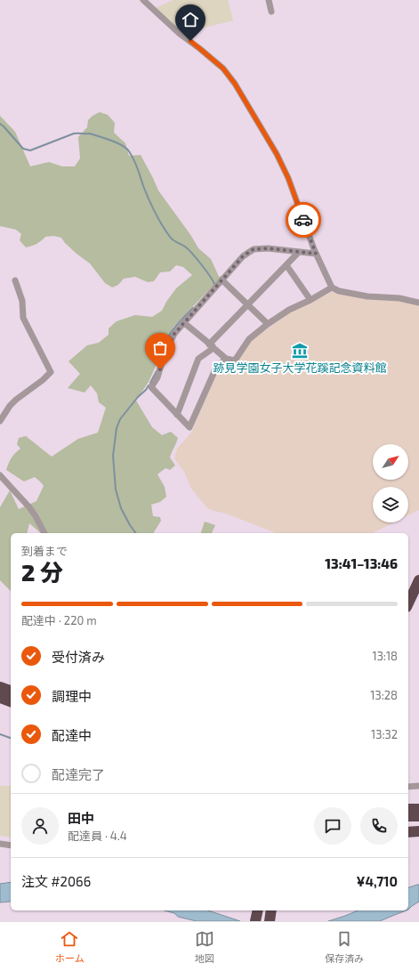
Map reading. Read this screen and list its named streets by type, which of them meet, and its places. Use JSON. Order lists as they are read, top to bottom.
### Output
{
  "places": {
    "museum": ["跡見学園女子大学花蹊記念資料館"]
  },
  "north": "top right",
  "page": {
    "heading": ["2 分", "到着まで", "13:41–13:46"],
    "panel": [
      "田中",
      "配達員 · 4.4",
      "注文 #2066",
      "¥4,710"
    ],
    "bar": "配達中 · 220 m",
    "list": [
      ["受付済み", "13:18"],
      ["調理中", "13:28"],
      ["配達中", "13:32"],
      "配達完了"
    ],
    "tabs": ["ホーム", "地図", "保存済み"]
  }
}
